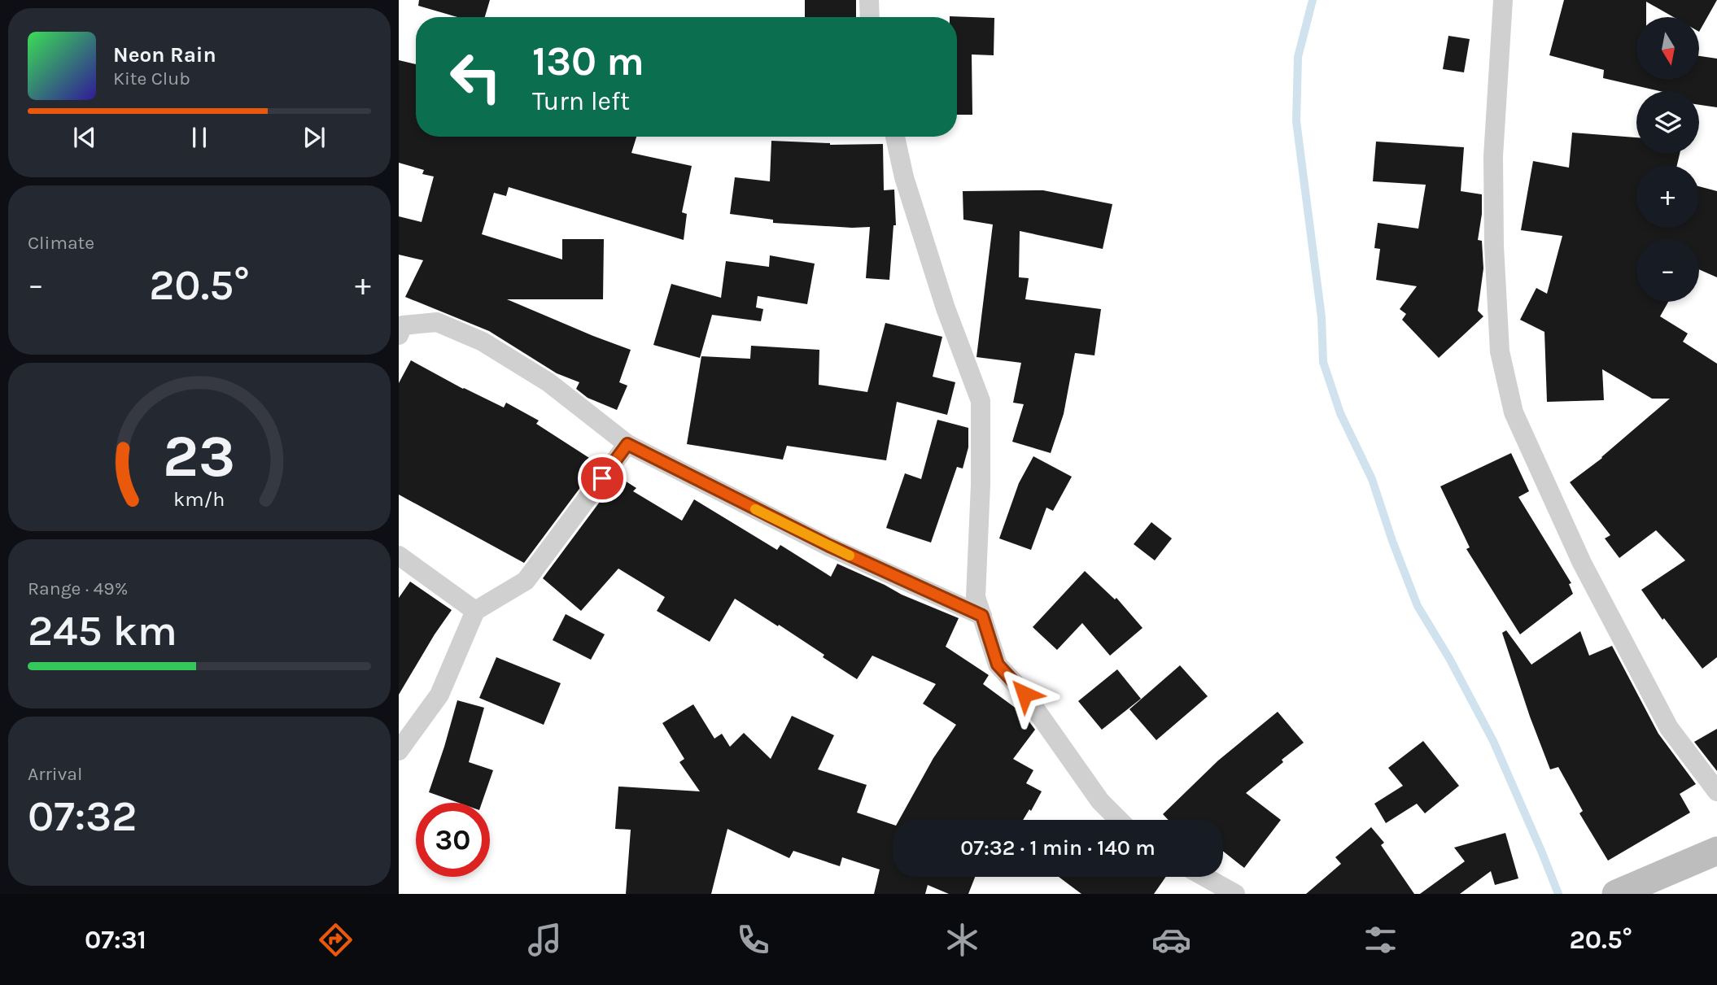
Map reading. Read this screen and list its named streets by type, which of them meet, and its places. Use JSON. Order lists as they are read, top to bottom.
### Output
{
  "north": "bottom",
  "page": {
    "map_buttons": ["+", "−"],
    "turn": ["130 m", "Turn left"],
    "song": ["Neon Rain", "Kite Club"],
    "tile": [
      "Climate",
      ["Range · 49%", "245 km"],
      ["Arrival", "07:32"]
    ],
    "heat": ["−", "20.5°", "+"],
    "limit": "30",
    "trip": "07:32 · 1 min · 140 m",
    "tabs": ["07:31", "20.5°"],
    "gauge": ["23", "km/h"]
  }
}
